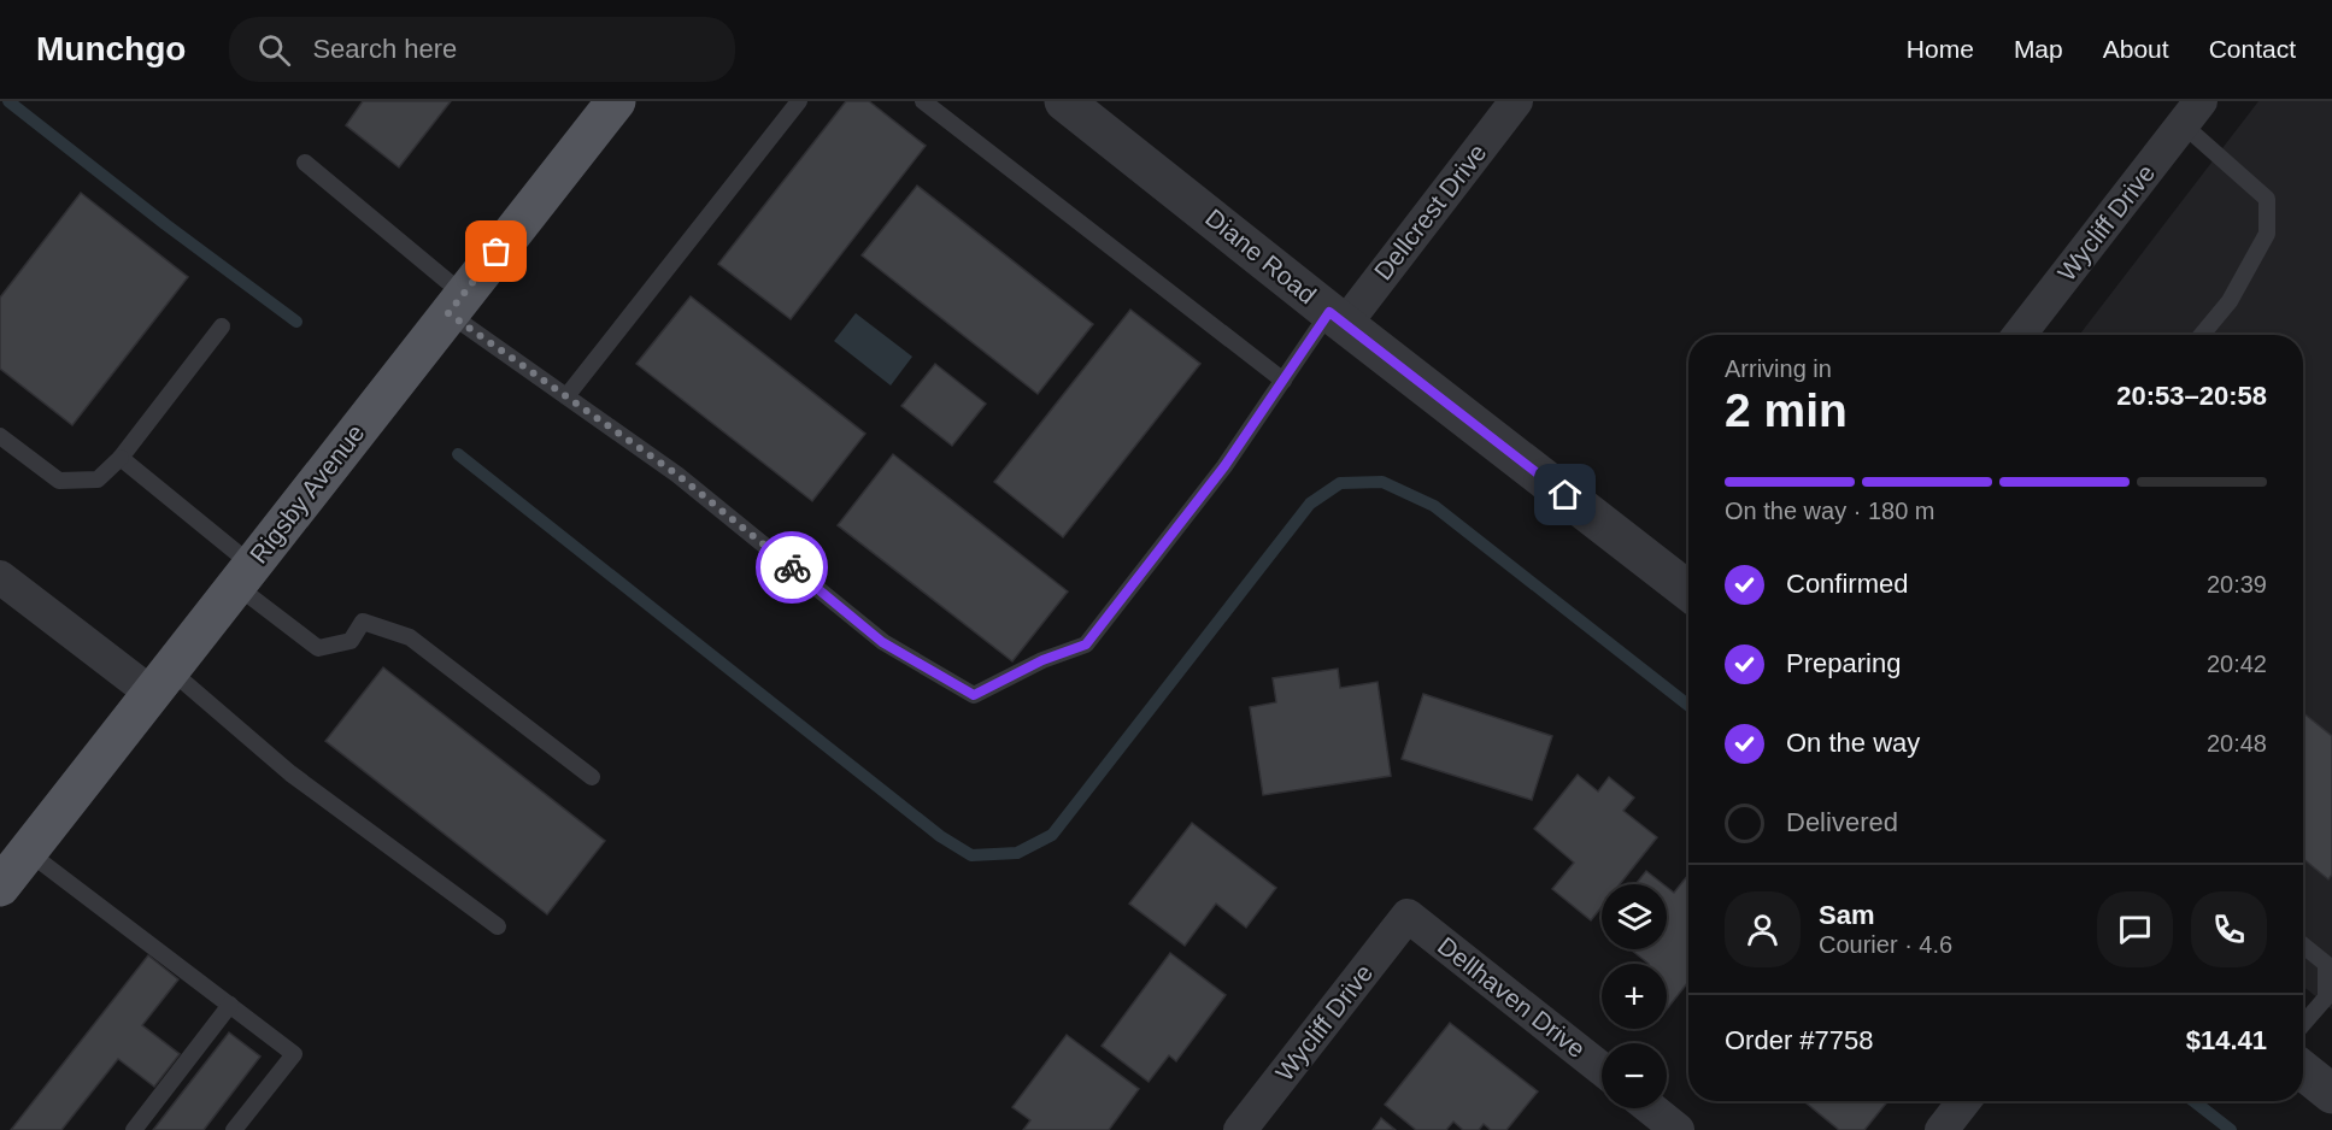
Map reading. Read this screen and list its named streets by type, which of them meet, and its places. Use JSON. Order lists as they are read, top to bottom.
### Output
{
  "streets": {
    "main road": ["Rigsby Avenue"],
    "street": [
      "Dellcrest Drive",
      "Wycliff Drive",
      "Diane Road",
      "Dellhaven Drive"
    ]
  },
  "crossings": [
    ["Dellcrest Drive", "Diane Road"],
    ["Wycliff Drive", "Dellhaven Drive"]
  ],
  "page": {
    "header": "Munchgo",
    "search": "Search here",
    "nav": [
      "Home",
      "Map",
      "About",
      "Contact"
    ],
    "heading": ["2 min", "Arriving in", "20:53–20:58"],
    "panel": [
      "Sam",
      "Courier · 4.6",
      "Order #7758",
      "$14.41"
    ],
    "bar": "On the way · 180 m",
    "list": [
      ["Confirmed", "20:39"],
      ["Preparing", "20:42"],
      ["On the way", "20:48"],
      "Delivered"
    ],
    "map_buttons": ["+", "−"]
  }
}
